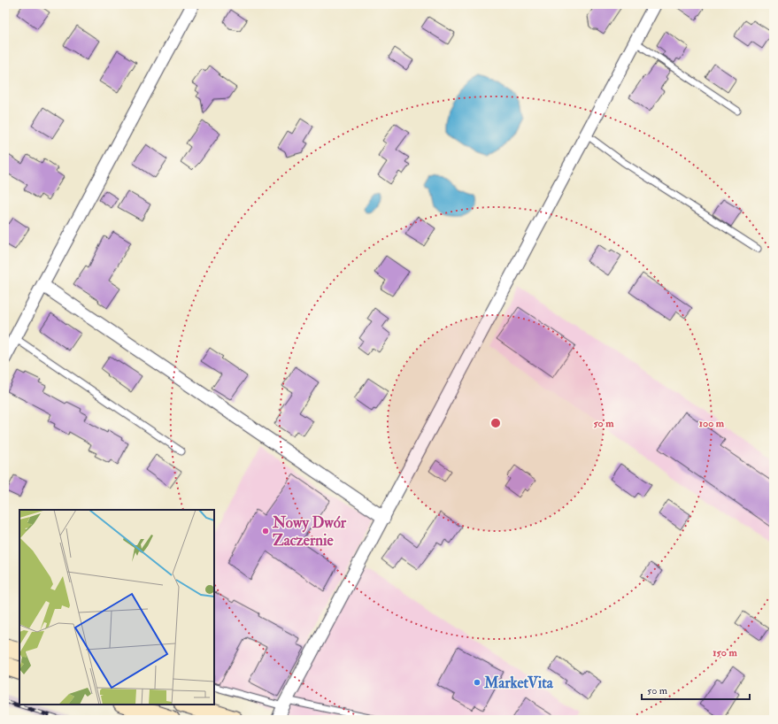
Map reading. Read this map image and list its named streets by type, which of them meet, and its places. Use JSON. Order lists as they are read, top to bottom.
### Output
{
  "places": ["Nowy Dwór Zaczernie", "MarketVita"],
  "scale_bar": "50 m",
  "rings": ["50 m", "100 m", "150 m"]
}
